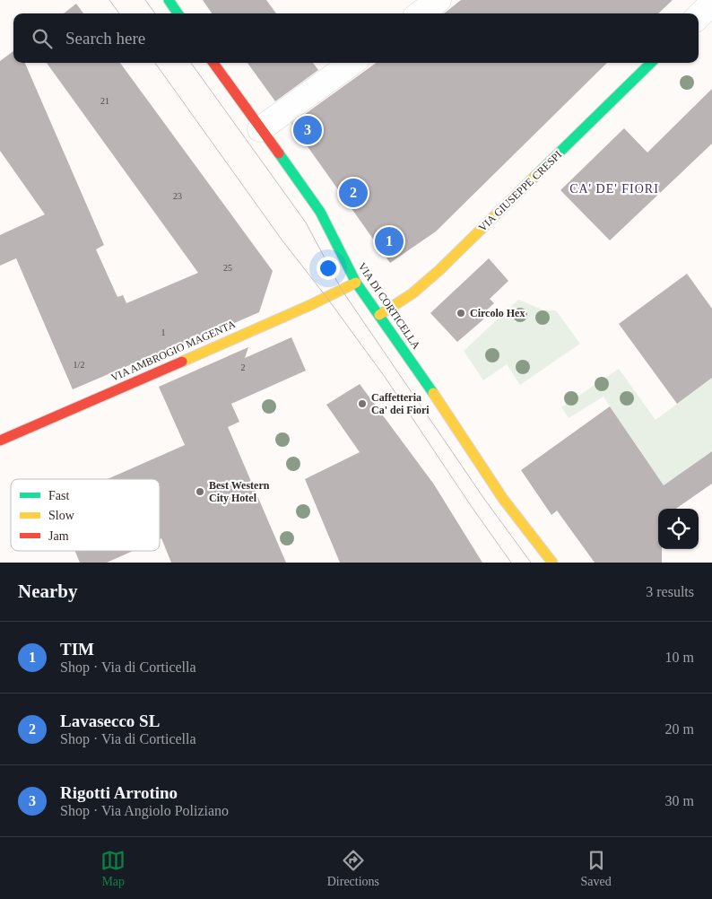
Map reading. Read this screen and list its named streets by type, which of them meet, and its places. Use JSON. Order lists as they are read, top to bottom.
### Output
{
  "streets": {
    "street": ["VIA GIUSEPPE CRESPI", "VIA DI CORTICELLA", "VIA AMBROGIO MAGENTA"]
  },
  "crossings": [
    ["VIA GIUSEPPE CRESPI", "VIA DI CORTICELLA"],
    ["VIA DI CORTICELLA", "VIA AMBROGIO MAGENTA"]
  ],
  "districts": ["CA' DE' FIORI"],
  "places": ["Circolo Hex", "Caffetteria Ca' dei Fiori", "Best Western City Hotel"],
  "house_numbers": [
    "21",
    "23",
    "25",
    "1",
    "1/2",
    "2"
  ],
  "legend": ["Fast", "Slow", "Jam"],
  "page": {
    "search": "Search here",
    "pins": ["3", "2", "1"],
    "heading": ["Nearby", "3 results"],
    "list": [
      {
        "mark": "1",
        "name": "TIM",
        "note": "Shop · Via di Corticella",
        "value": "10 m"
      },
      {
        "mark": "2",
        "name": "Lavasecco SL",
        "note": "Shop · Via di Corticella",
        "value": "20 m"
      },
      {
        "mark": "3",
        "name": "Rigotti Arrotino",
        "note": "Shop · Via Angiolo Poliziano",
        "value": "30 m"
      }
    ],
    "nav": ["Map", "Directions", "Saved"]
  }
}
